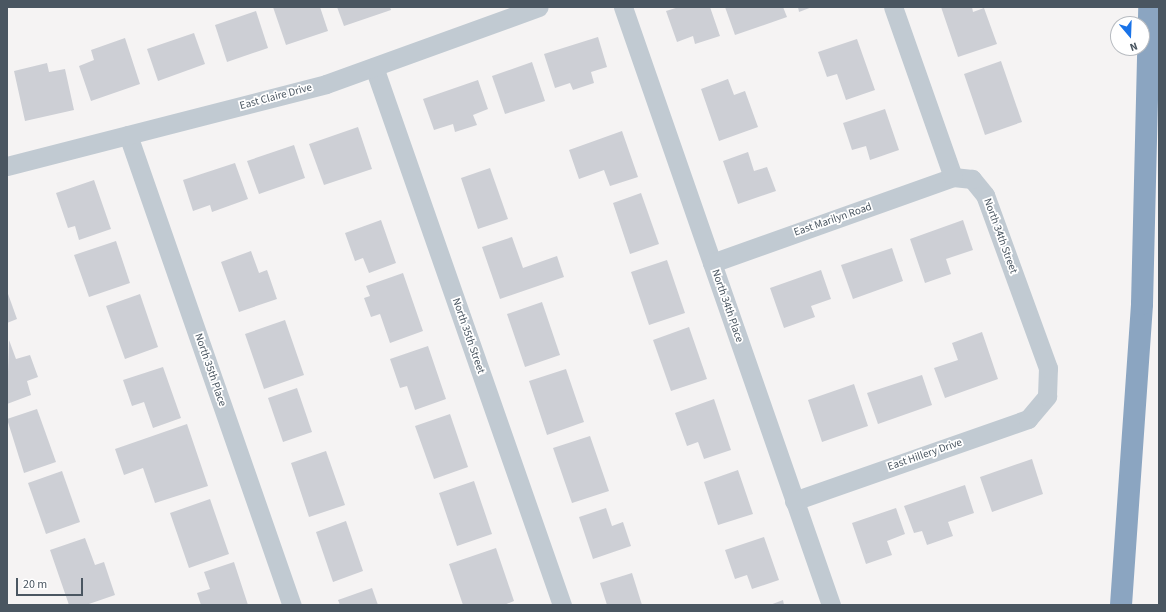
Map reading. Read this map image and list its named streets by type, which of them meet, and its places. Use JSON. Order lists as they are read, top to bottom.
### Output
{
  "streets": {
    "street": [
      "East Claire Drive",
      "East Marilyn Road",
      "North 34th Street",
      "North 34th Place",
      "North 35th Street",
      "North 35th Place",
      "East Hillery Drive"
    ]
  },
  "crossings": [
    ["East Claire Drive", "North 35th Street"],
    ["East Claire Drive", "North 35th Place"],
    ["East Marilyn Road", "North 34th Street"],
    ["East Marilyn Road", "North 34th Place"],
    ["North 34th Street", "East Hillery Drive"],
    ["North 34th Place", "East Hillery Drive"]
  ],
  "scale_bar": "20 m",
  "north": "bottom"
}
